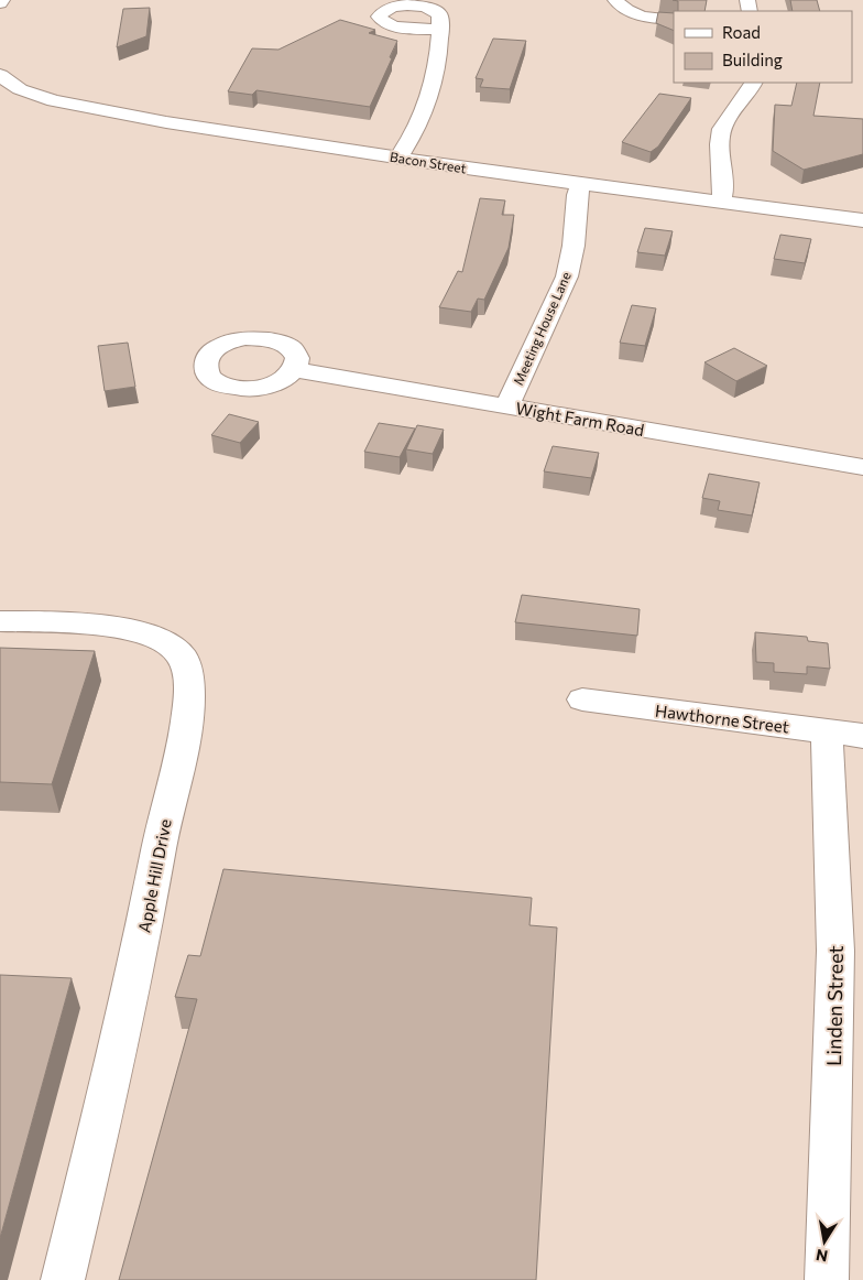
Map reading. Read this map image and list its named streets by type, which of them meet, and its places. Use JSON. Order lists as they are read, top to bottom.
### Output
{
  "streets": {
    "street": [
      "Bacon Street",
      "Meeting House Lane",
      "Wight Farm Road",
      "Hawthorne Street",
      "Apple Hill Drive",
      "Linden Street"
    ]
  },
  "crossings": [
    ["Bacon Street", "Meeting House Lane"],
    ["Meeting House Lane", "Wight Farm Road"],
    ["Hawthorne Street", "Linden Street"]
  ],
  "legend": ["Road", "Building"],
  "north": "bottom"
}
